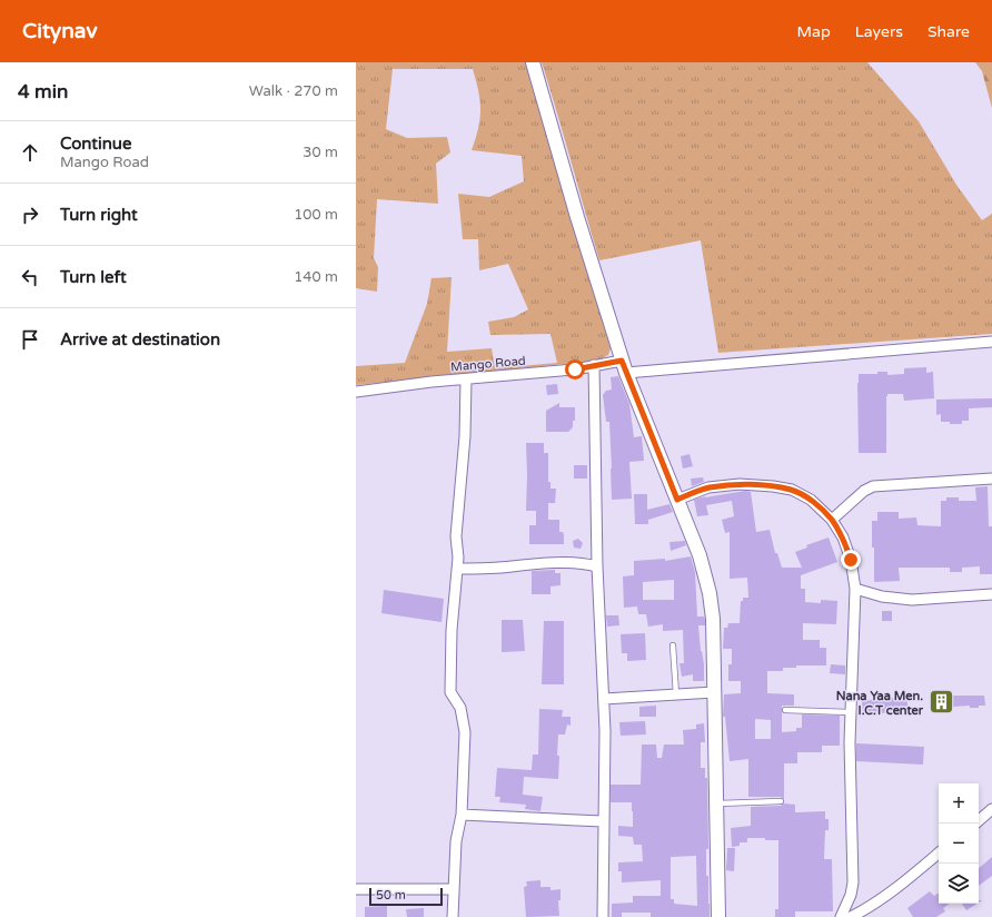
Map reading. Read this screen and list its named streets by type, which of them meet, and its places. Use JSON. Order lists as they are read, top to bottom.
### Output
{
  "streets": {
    "street": ["Mango Road"]
  },
  "places": {
    "building": ["Nana Yaa Men. I.C.T center"]
  },
  "scale_bar": "50 m",
  "page": {
    "header": "Citynav",
    "nav": ["Map", "Layers", "Share"],
    "heading": ["4 min", "Walk · 270 m"],
    "list": [
      ["Continue", "Mango Road", "30 m"],
      ["Turn right", "100 m"],
      ["Turn left", "140 m"],
      "Arrive at destination"
    ],
    "map_buttons": ["+", "−"],
    "scale": "50 m"
  }
}
